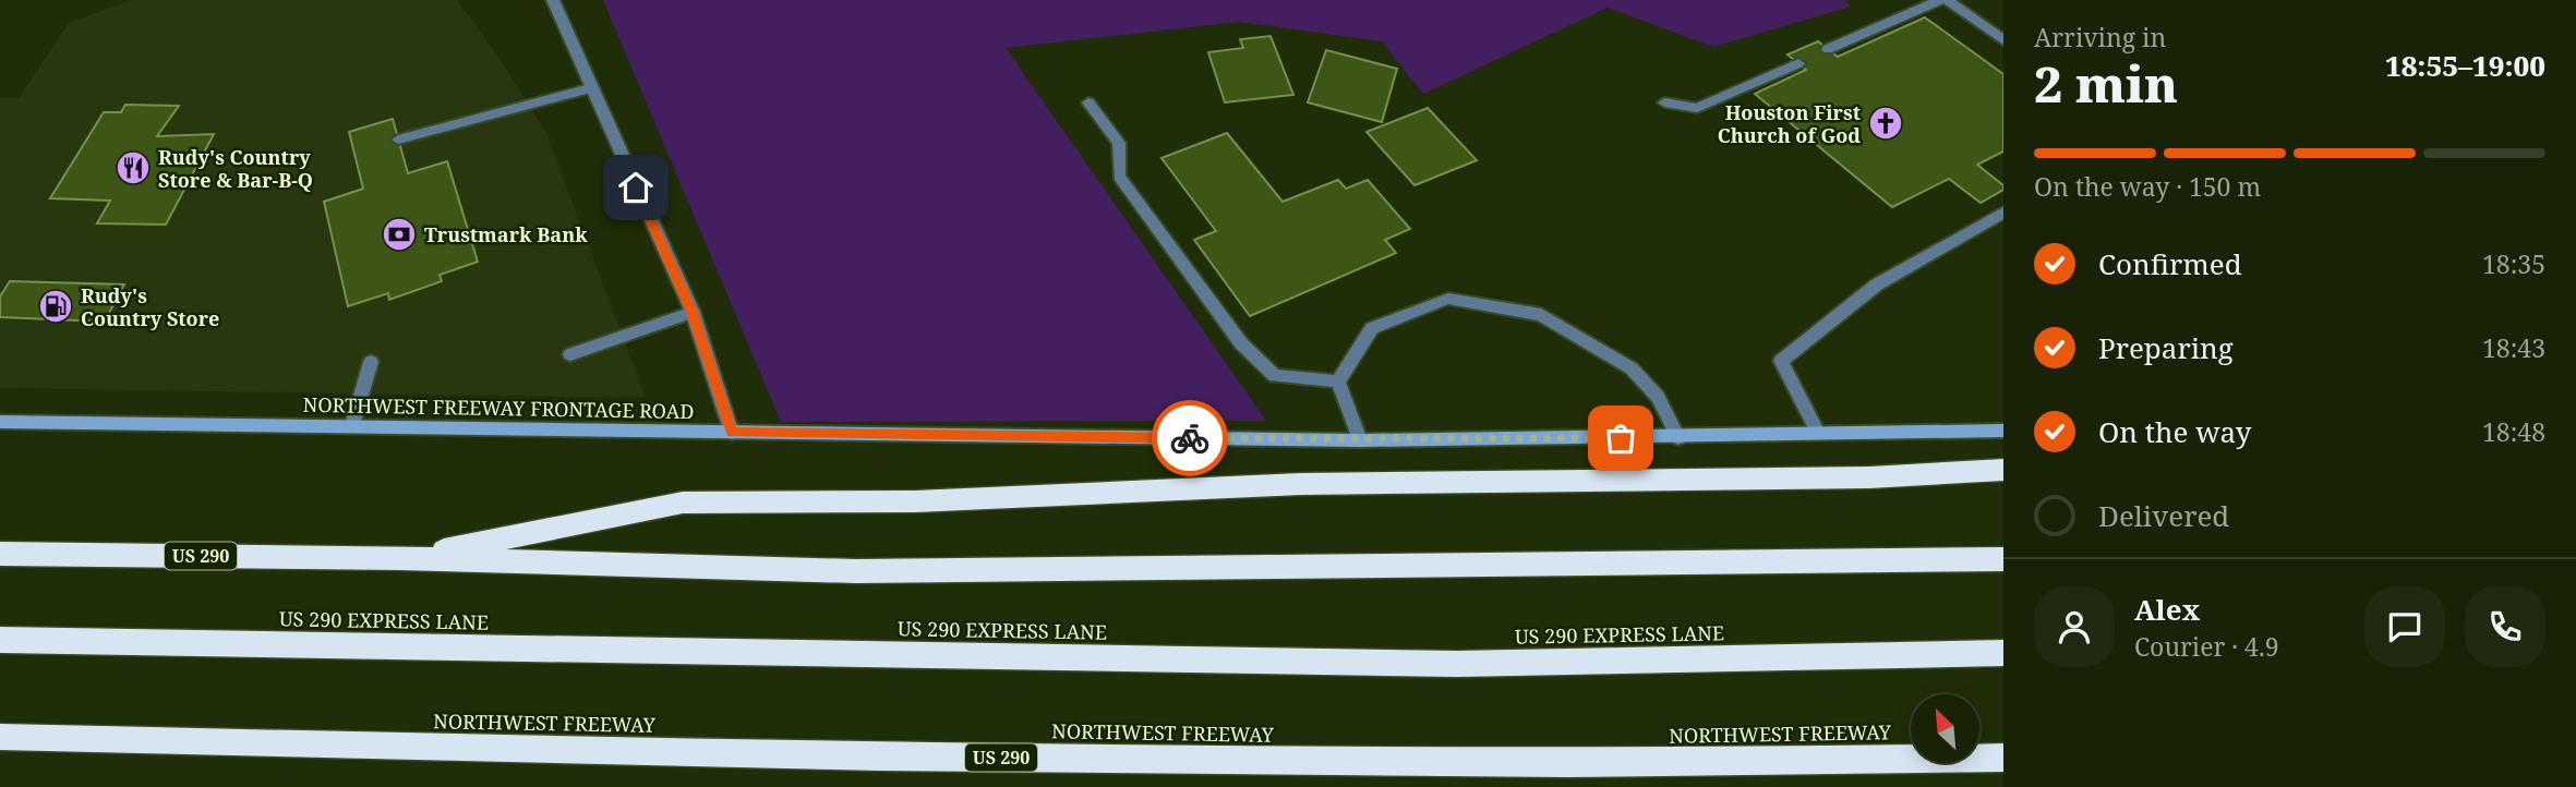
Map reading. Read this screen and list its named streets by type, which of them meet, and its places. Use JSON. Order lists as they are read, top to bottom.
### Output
{
  "streets": {
    "highway": ["US 290", "US 290 EXPRESS LANE", "NORTHWEST FREEWAY"],
    "main road": ["NORTHWEST FREEWAY FRONTAGE ROAD"]
  },
  "places": {
    "church": ["Houston First Church of God"],
    "restaurant": ["Rudy's Country Store & Bar-B-Q"],
    "bank": ["Trustmark Bank"],
    "fuel station": ["Rudy's Country Store"]
  },
  "north": "top left",
  "page": {
    "heading": ["2 min", "Arriving in", "18:55–19:00"],
    "panel": ["Alex", "Courier · 4.9"],
    "bar": "On the way · 150 m",
    "list": [
      ["Confirmed", "18:35"],
      ["Preparing", "18:43"],
      ["On the way", "18:48"],
      "Delivered"
    ]
  }
}
